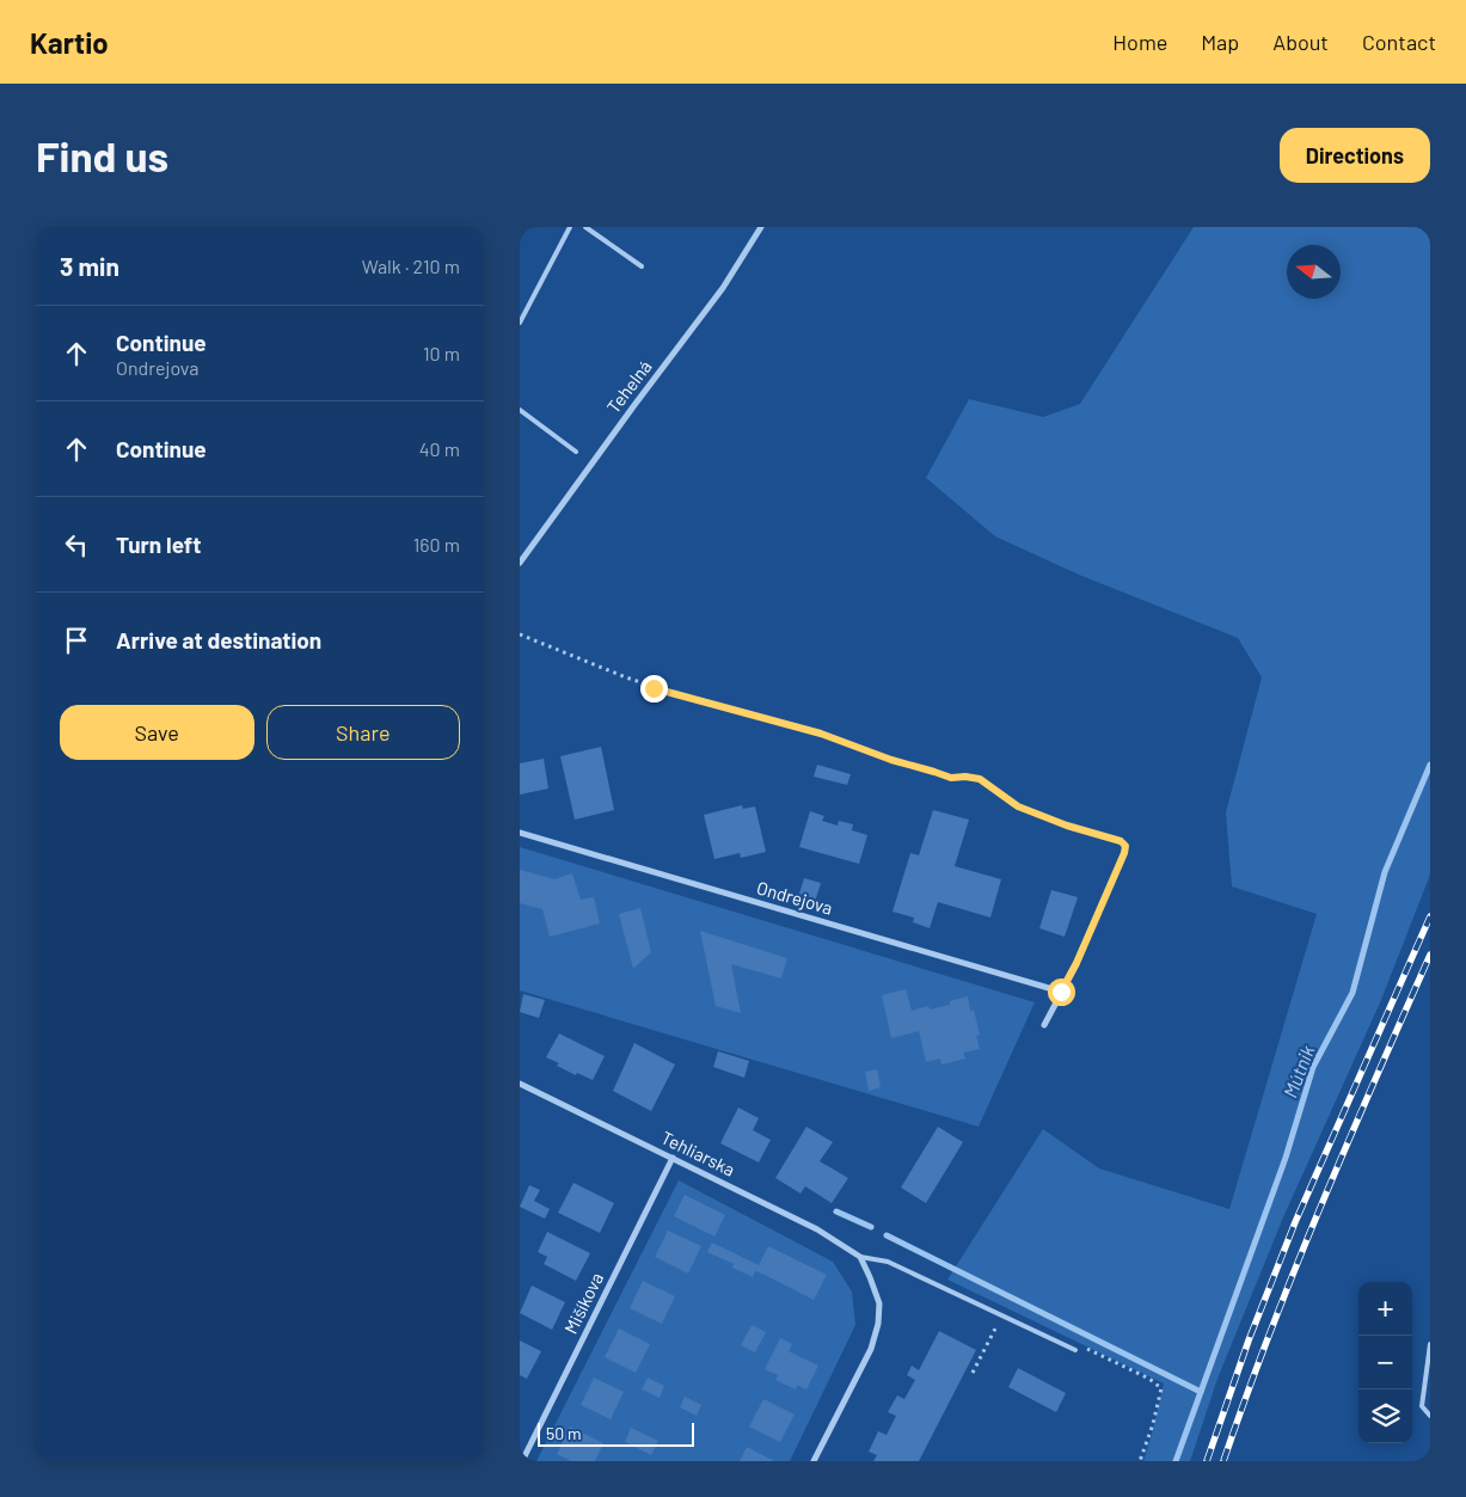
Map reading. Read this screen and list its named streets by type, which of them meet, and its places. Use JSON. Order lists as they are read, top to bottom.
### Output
{
  "streets": {
    "street": [
      "Tehelná",
      "Ondrejova",
      "Tehliarska",
      "Mišíkova"
    ]
  },
  "crossings": [
    ["Tehliarska", "Mišíkova"]
  ],
  "water": ["Mútnik"],
  "scale_bar": "50 m",
  "north": "left",
  "page": {
    "header": "Kartio",
    "nav": [
      "Home",
      "Map",
      "About",
      "Contact"
    ],
    "buttons": [
      "Directions",
      ["Save", "Share"]
    ],
    "title": "Find us",
    "heading": ["3 min", "Walk · 210 m"],
    "list": [
      ["Continue", "Ondrejova", "10 m"],
      ["Continue", "40 m"],
      ["Turn left", "160 m"],
      "Arrive at destination"
    ],
    "map_buttons": ["+", "−"],
    "scale": "50 m"
  }
}
